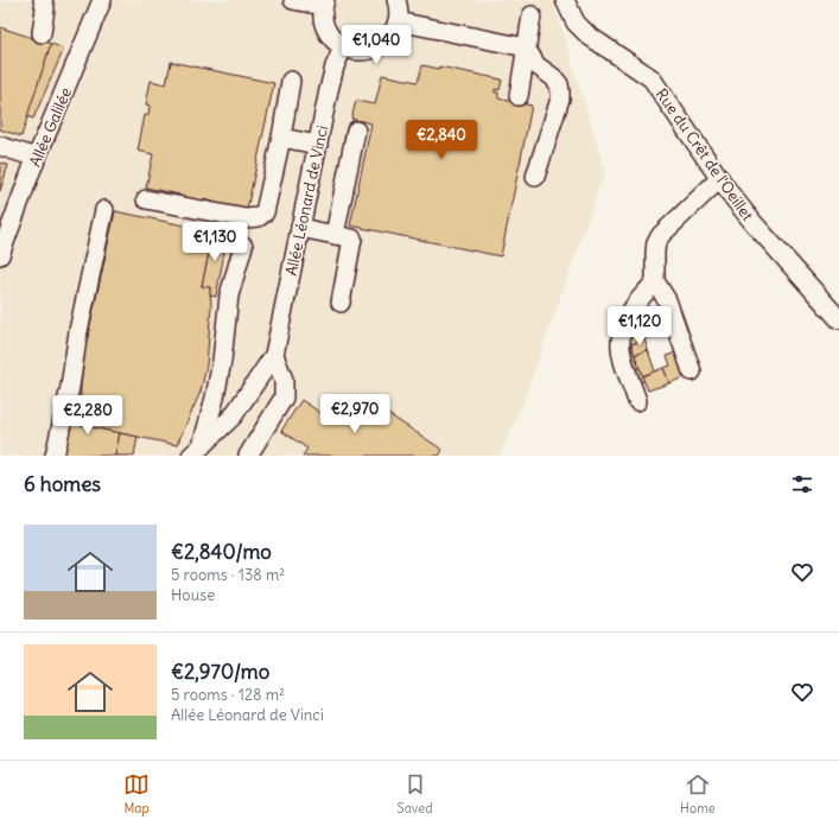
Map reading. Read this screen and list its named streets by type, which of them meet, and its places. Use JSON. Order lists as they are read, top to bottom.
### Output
{
  "streets": {
    "street": ["Allée Galilée", "Rue du Crêt de l'Oeillet", "Allée Léonard de Vinci"]
  },
  "page": {
    "price": [
      "€1,040",
      "€2,840",
      "€1,130",
      "€1,120",
      "€2,970",
      "€2,280"
    ],
    "heading": "6 homes",
    "list": [
      {
        "name": "€2,840/mo",
        "note": "5 rooms · 138 m² · House"
      },
      {
        "name": "€2,970/mo",
        "note": "5 rooms · 128 m² · Allée Léonard de Vinci"
      }
    ],
    "tabs": ["Map", "Saved", "Home"]
  }
}
